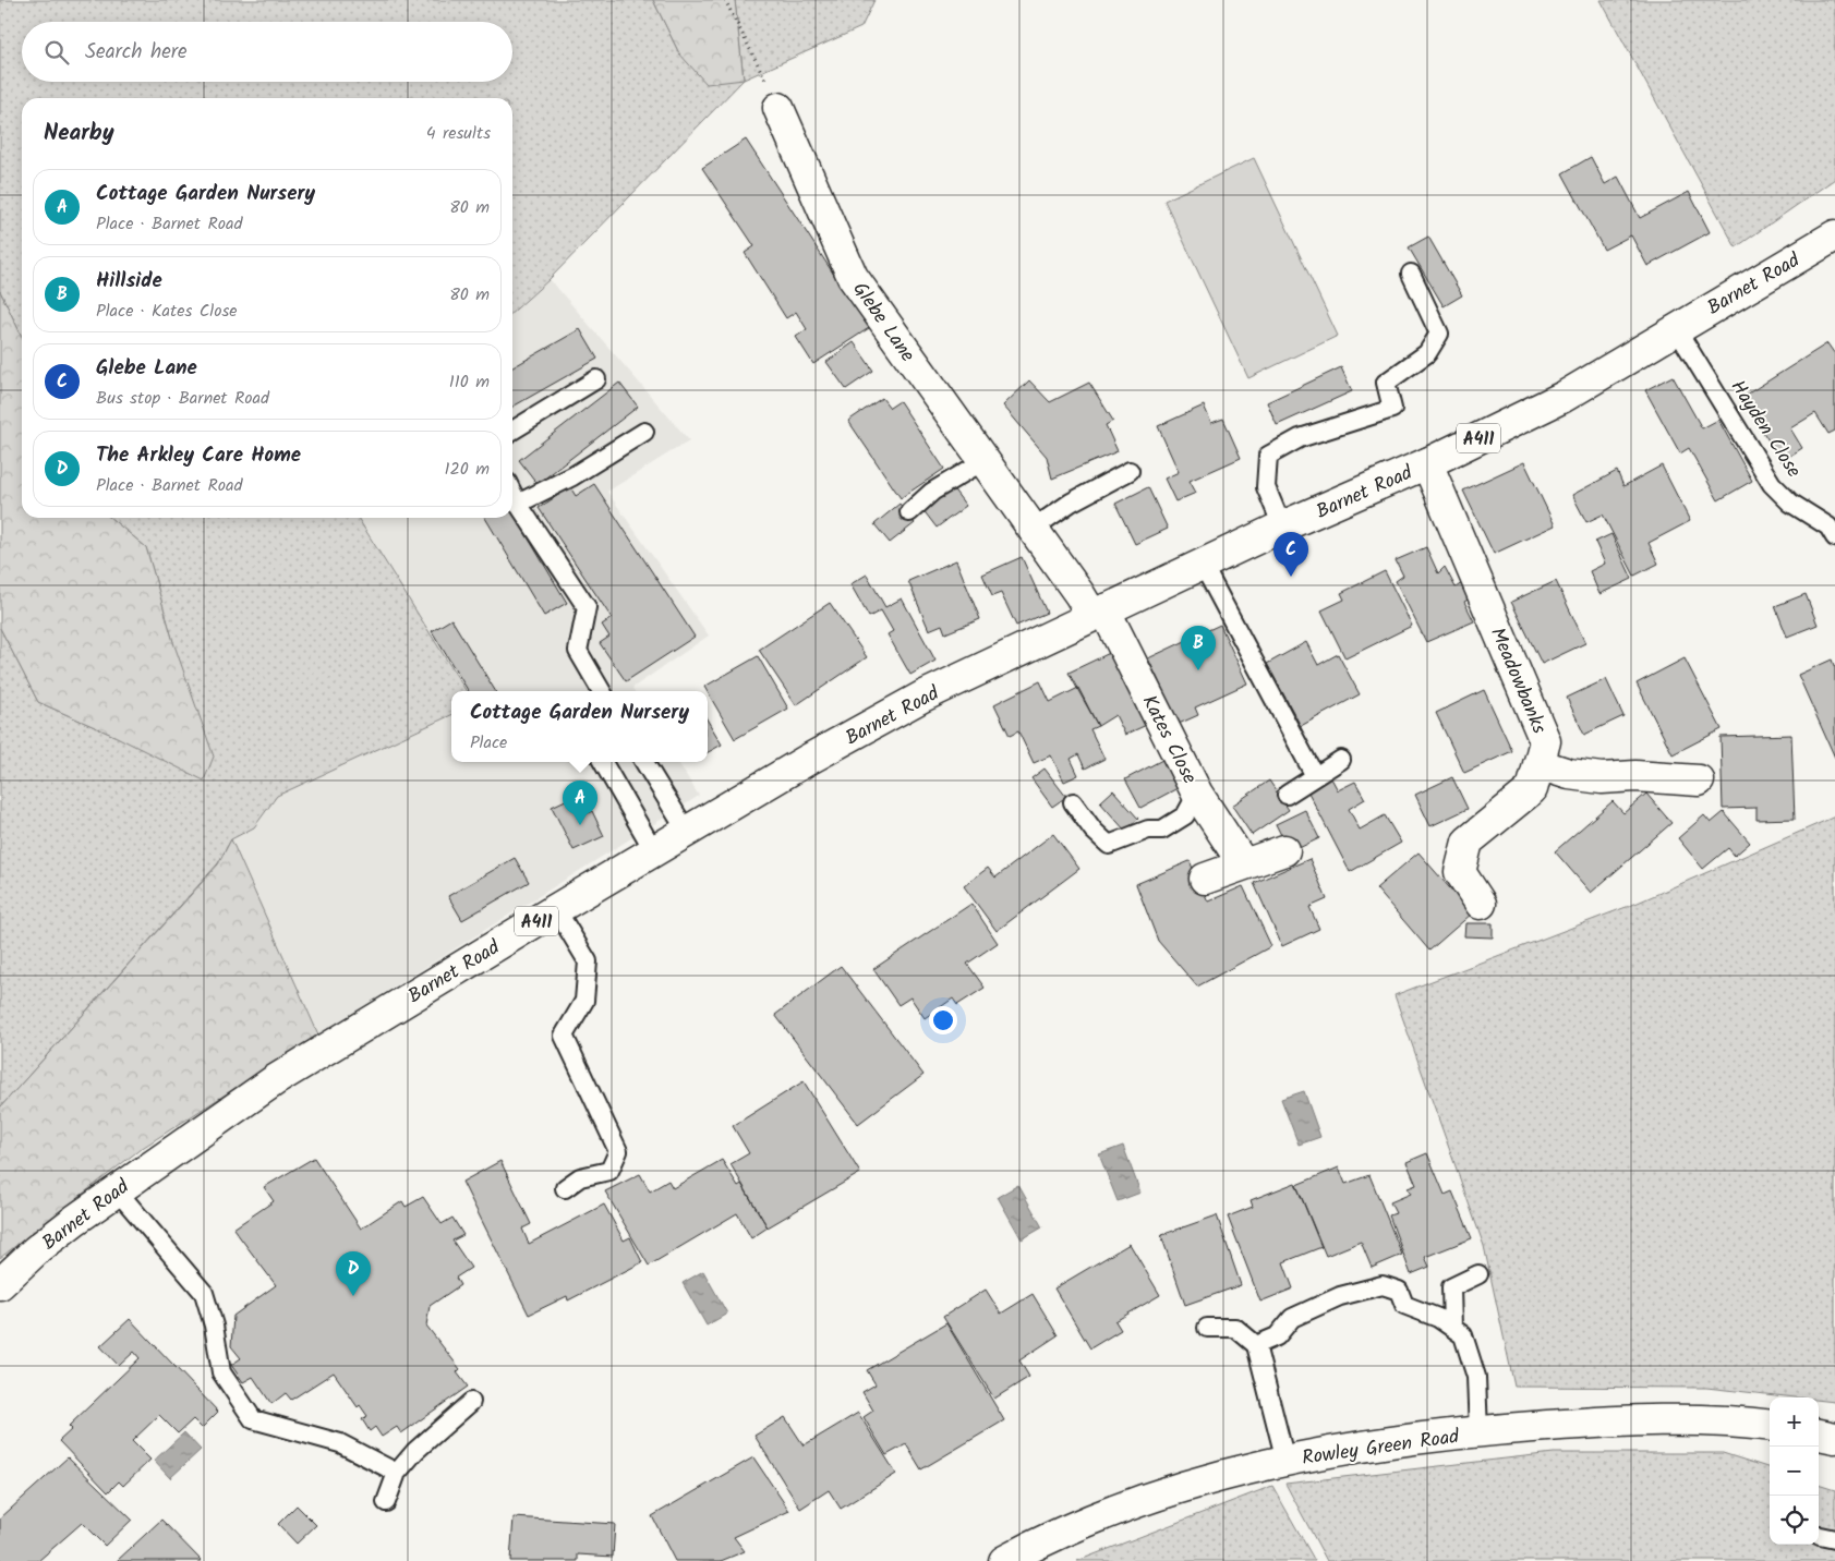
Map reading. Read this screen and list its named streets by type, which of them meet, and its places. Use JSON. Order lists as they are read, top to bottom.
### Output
{
  "streets": {
    "street": [
      "Barnet Road",
      "Glebe Lane",
      "A411",
      "Meadowbanks",
      "Kates Close",
      "Rowley Green Road"
    ],
    "lane": ["Hayden Close"]
  },
  "crossings": [
    ["Barnet Road", "Glebe Lane"],
    ["Barnet Road", "Hayden Close"],
    ["Barnet Road", "Meadowbanks"],
    ["Barnet Road", "Kates Close"],
    ["Glebe Lane", "Kates Close"]
  ],
  "page": {
    "search": "Search here",
    "heading": ["Nearby", "4 results"],
    "list": [
      {
        "mark": "A",
        "name": "Cottage Garden Nursery",
        "note": "Place · Barnet Road",
        "value": "80 m"
      },
      {
        "mark": "B",
        "name": "Hillside",
        "note": "Place · Kates Close",
        "value": "80 m"
      },
      {
        "mark": "C",
        "name": "Glebe Lane",
        "note": "Bus stop · Barnet Road",
        "value": "110 m"
      },
      {
        "mark": "D",
        "name": "The Arkley Care Home",
        "note": "Place · Barnet Road",
        "value": "120 m"
      }
    ],
    "pins": [
      "C",
      "B",
      "A",
      "D"
    ],
    "popup": ["Cottage Garden Nursery", "Place"],
    "map_buttons": ["+", "−"]
  }
}
